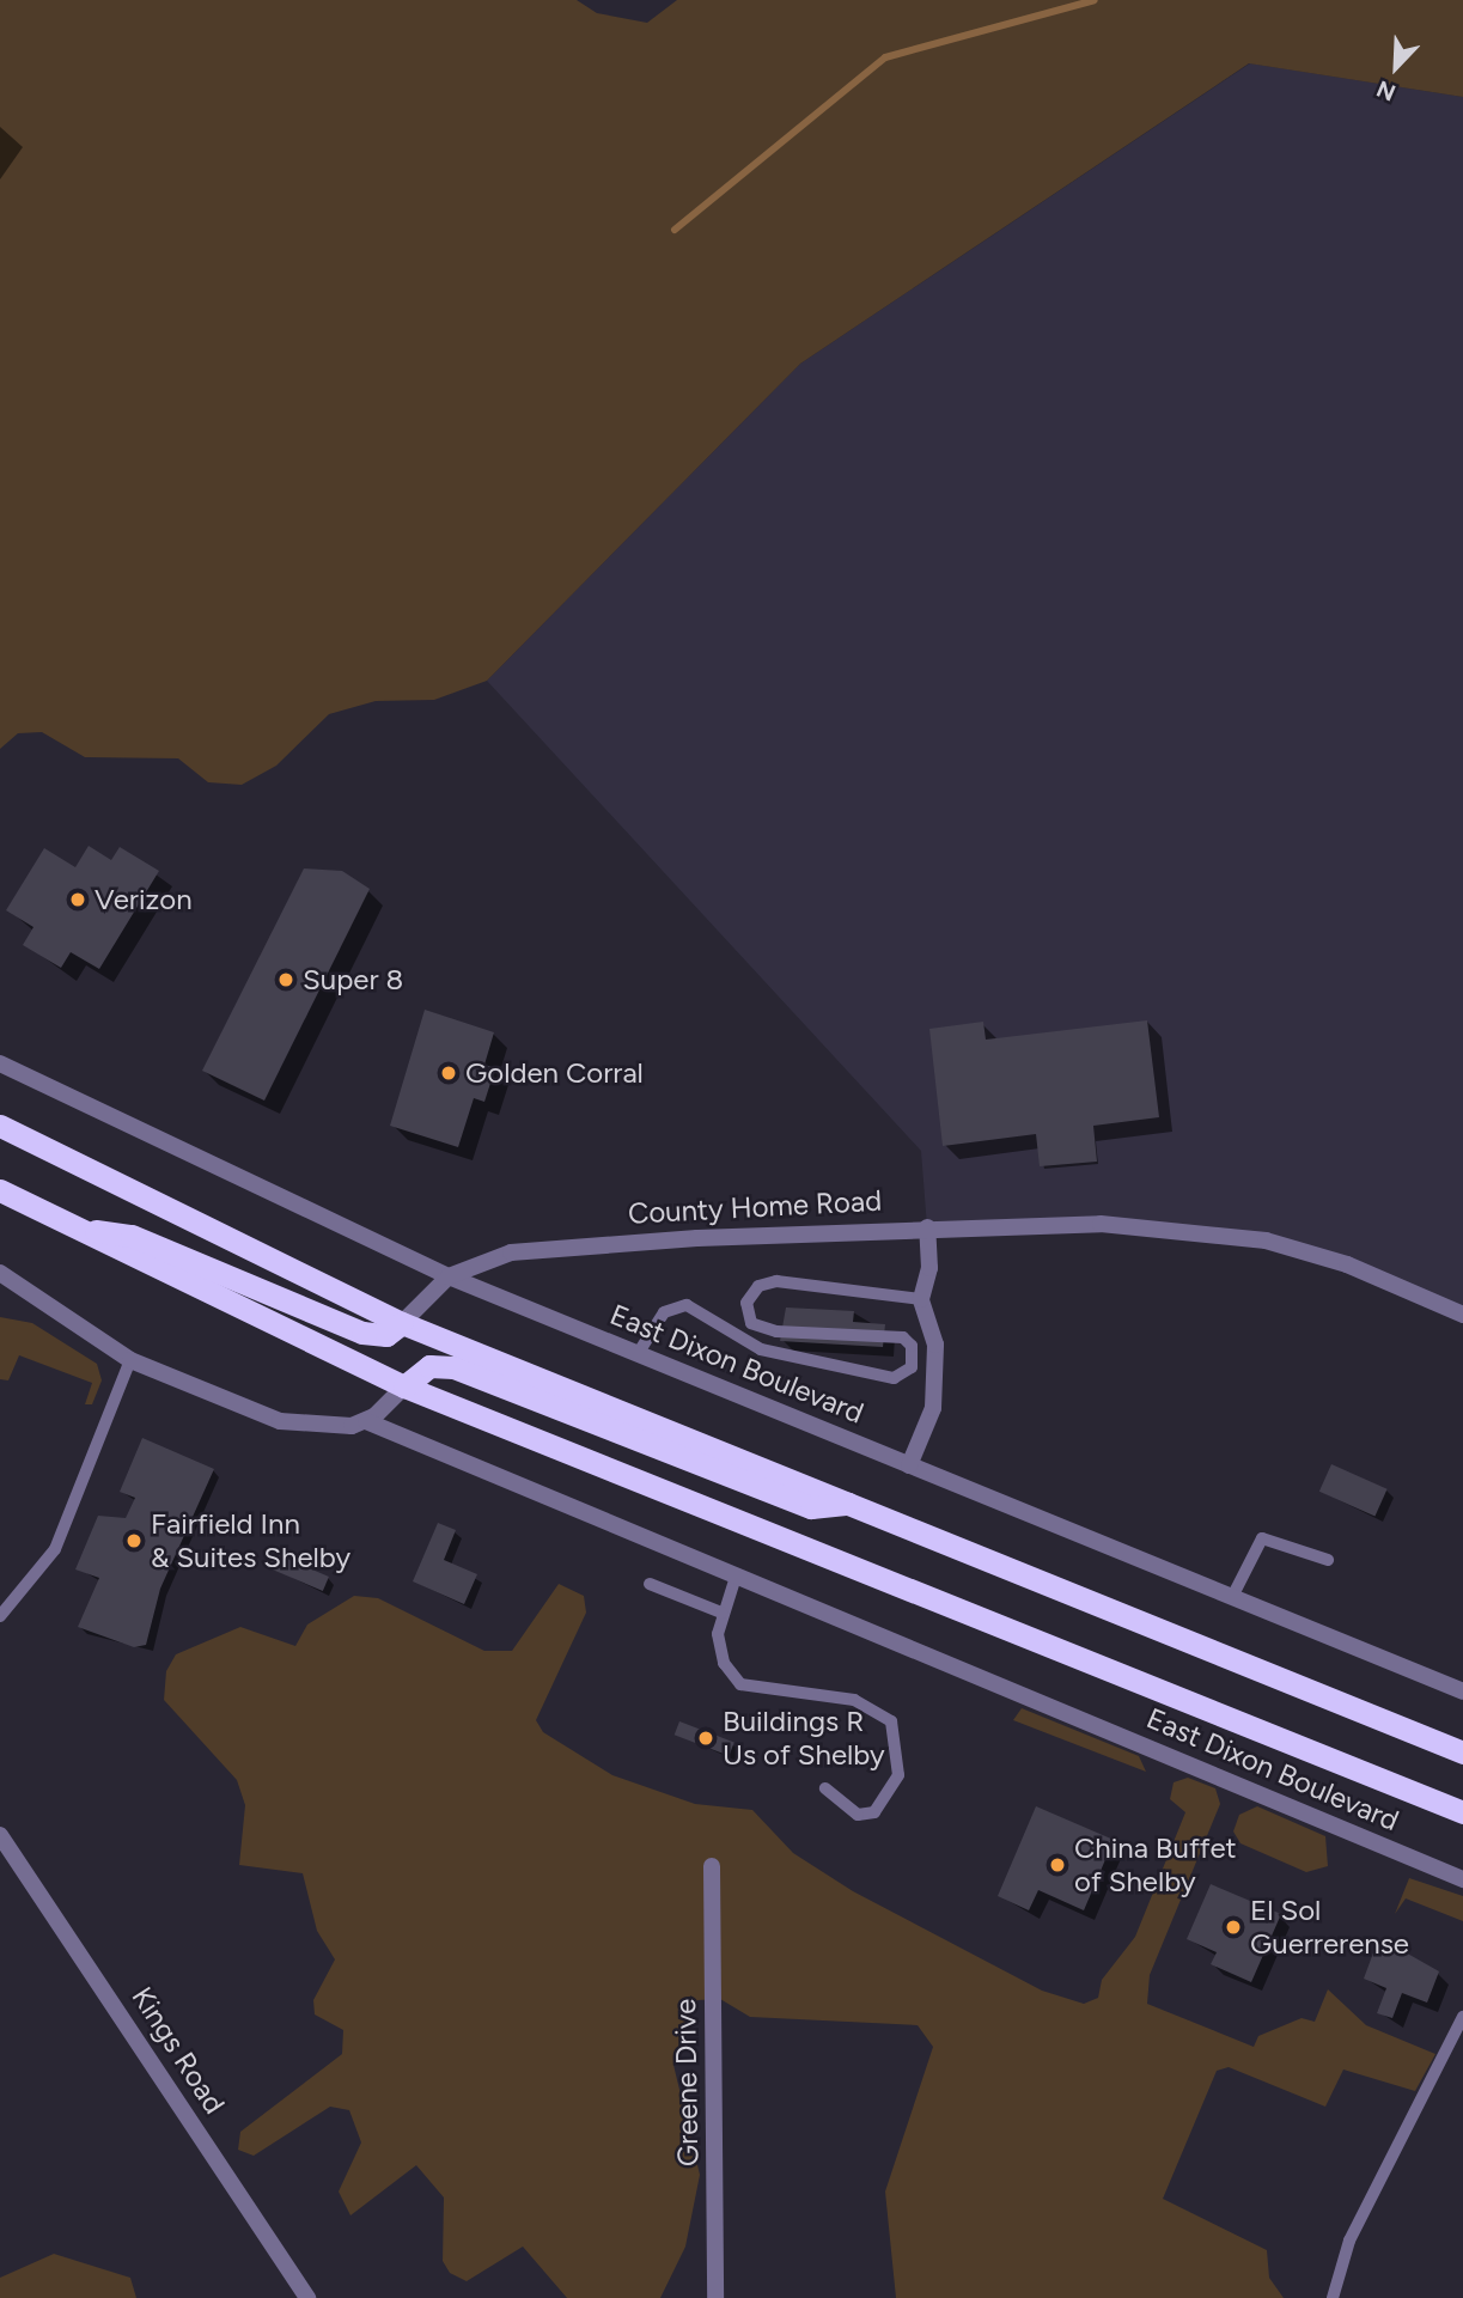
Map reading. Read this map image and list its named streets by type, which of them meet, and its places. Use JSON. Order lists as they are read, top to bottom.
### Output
{
  "streets": {
    "highway": ["East Dixon Boulevard"],
    "street": ["County Home Road", "Kings Road", "Greene Drive"]
  },
  "crossings": [
    ["County Home Road", "East Dixon Boulevard"]
  ],
  "places": [
    "Verizon",
    "Super 8",
    "Golden Corral",
    "Fairfield Inn & Suites Shelby",
    "Buildings R Us of Shelby",
    "China Buffet of Shelby",
    "El Sol Guerrerense"
  ],
  "north": "bottom left"
}
